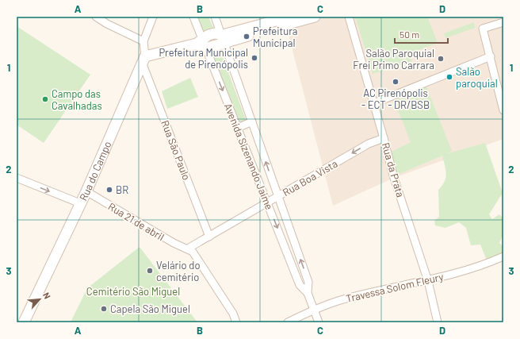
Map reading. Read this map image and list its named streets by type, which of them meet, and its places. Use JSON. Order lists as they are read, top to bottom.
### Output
{
  "streets": {
    "street": [
      "Rua São Paulo",
      "Avenida Sizenando Jaime",
      "Rua da Prata",
      "Rua do Campo",
      "Rua Boa Vista",
      "Rua 21 de abril",
      "Travessa Solom Fleury"
    ]
  },
  "crossings": [
    ["Rua São Paulo", "Rua do Campo"],
    ["Rua São Paulo", "Rua Boa Vista"],
    ["Avenida Sizenando Jaime", "Rua Boa Vista"],
    ["Avenida Sizenando Jaime", "Travessa Solom Fleury"],
    ["Rua da Prata", "Rua Boa Vista"],
    ["Rua da Prata", "Travessa Solom Fleury"],
    ["Rua do Campo", "Rua 21 de abril"],
    ["Rua Boa Vista", "Rua 21 de abril"]
  ],
  "one_way": ["Rua Boa Vista"],
  "parks": ["Cemitério São Miguel"],
  "places": [
    "Prefeitura Municipal",
    "Prefeitura Municipal de Pirenópolis",
    "Salão Paroquial Frei Primo Carrara",
    "Salão paroquial",
    "AC Pirenópolis - ECT - DR/BSB",
    "Campo das Cavalhadas",
    "BR",
    "Velário do cemitério",
    "Capela São Miguel"
  ],
  "scale_bar": "50 m",
  "north": "top right",
  "grid": {
    "columns": [
      "A",
      "B",
      "C",
      "D"
    ],
    "rows": ["1", "2", "3"]
  }
}
